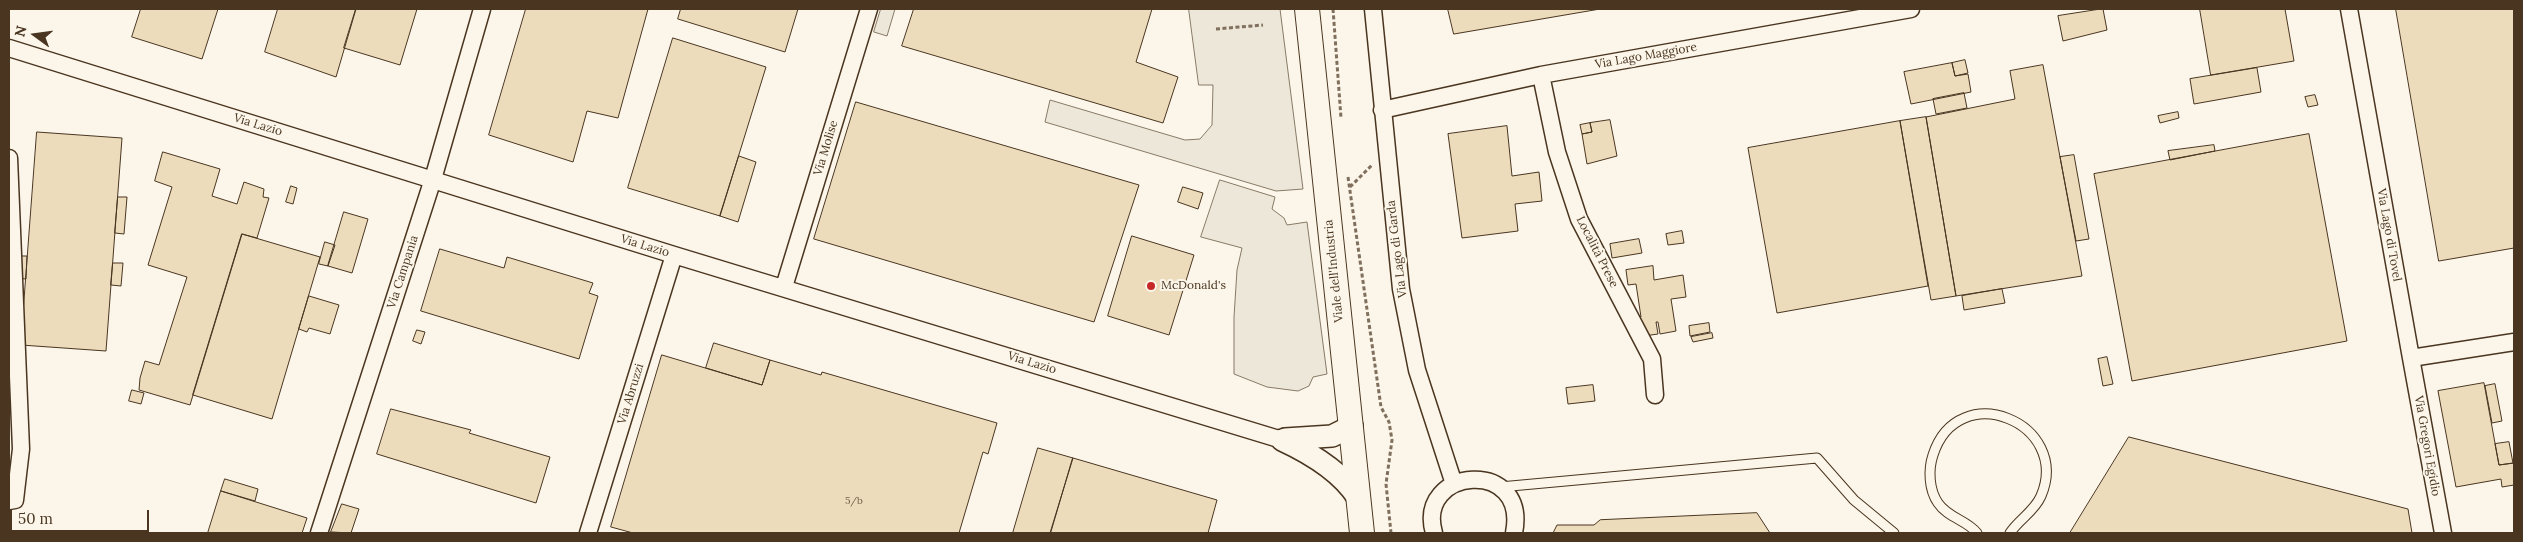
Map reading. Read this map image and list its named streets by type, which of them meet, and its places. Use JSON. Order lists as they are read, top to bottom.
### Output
{
  "streets": {
    "main road": ["Viale dell'Industria"],
    "street": [
      "Via Lago Maggiore",
      "Via Lazio",
      "Via Molise",
      "Via Lago di Tovel",
      "Via Lago di Garda",
      "Località Prese",
      "Via Campania",
      "Via Abruzzi",
      "Via Gregori Egidio"
    ]
  },
  "crossings": [
    ["Via Lago Maggiore", "Via Lago di Garda"],
    ["Via Lago Maggiore", "Località Prese"],
    ["Via Lazio", "Via Molise"],
    ["Via Lazio", "Via Campania"],
    ["Via Lazio", "Via Abruzzi"],
    ["Via Lago di Tovel", "Via Gregori Egidio"]
  ],
  "places": ["McDonald's"],
  "house_numbers": ["5/b"],
  "scale_bar": "50 m",
  "north": "left"
}
